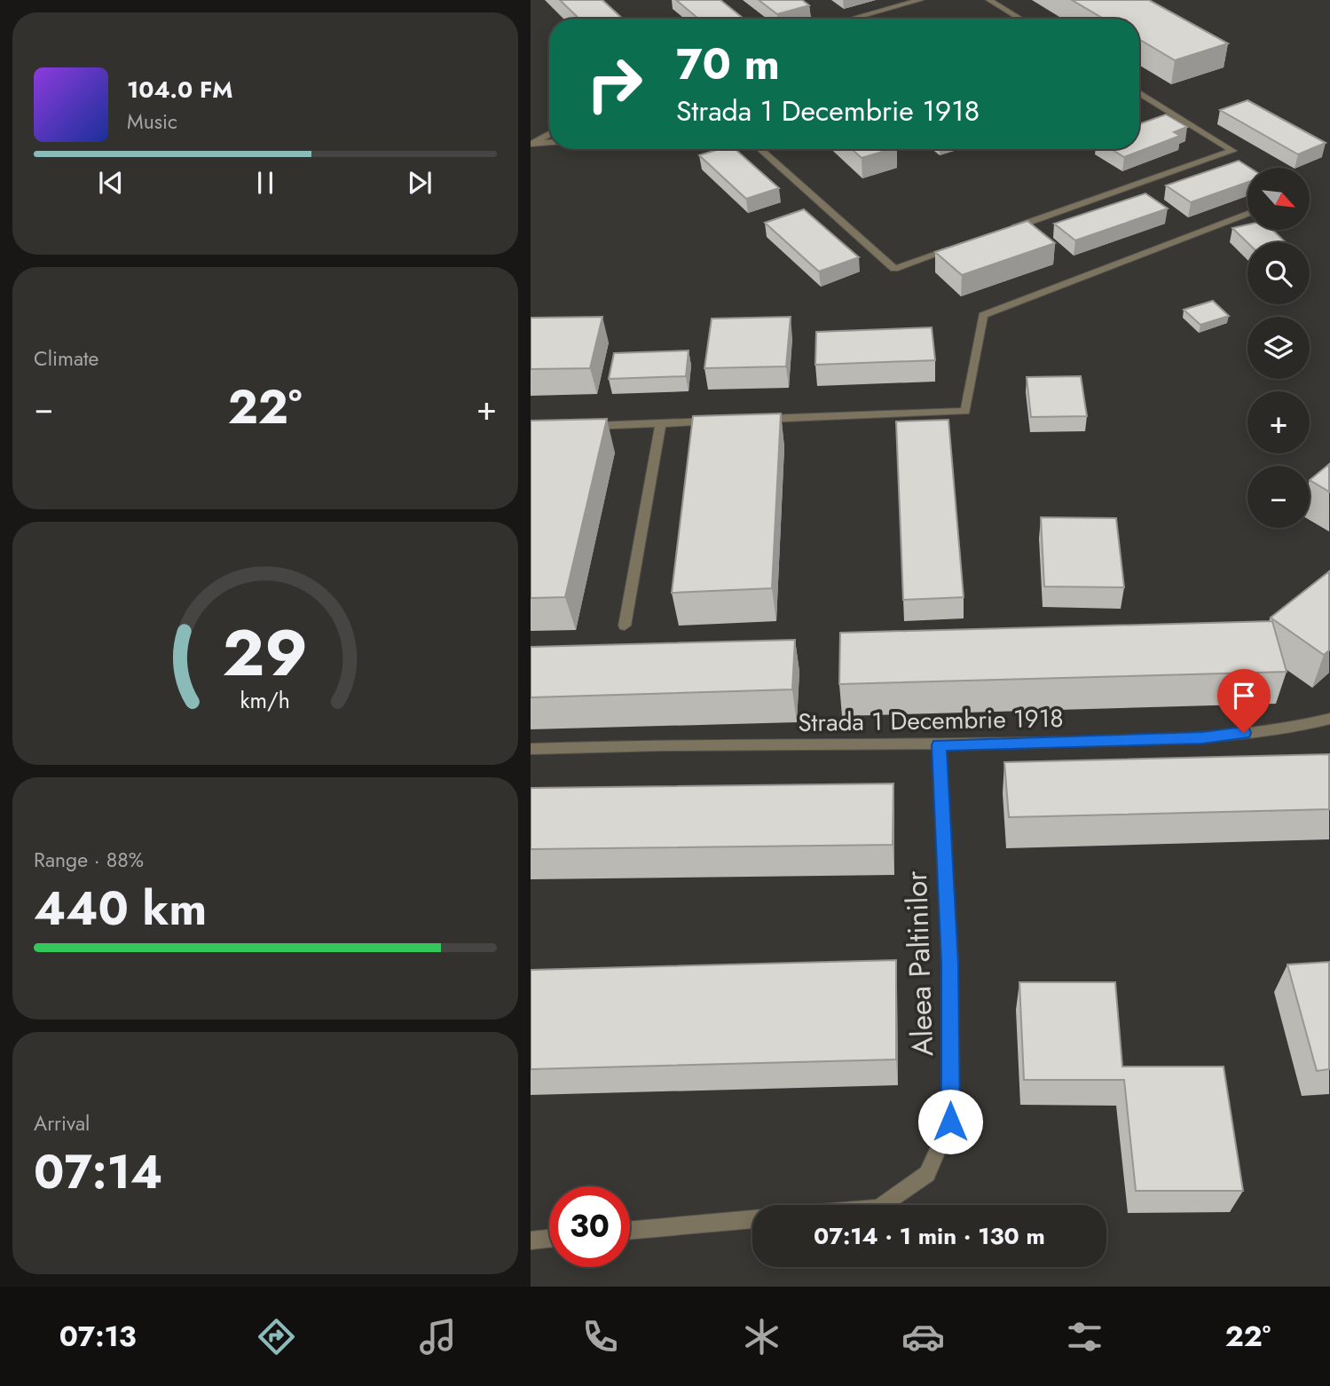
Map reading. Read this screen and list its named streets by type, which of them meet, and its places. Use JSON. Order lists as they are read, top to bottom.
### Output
{
  "streets": {
    "street": ["Strada 1 Decembrie 1918", "Aleea Paltinilor"]
  },
  "crossings": [
    ["Strada 1 Decembrie 1918", "Aleea Paltinilor"]
  ],
  "north": "bottom right",
  "page": {
    "turn": ["70 m", "Strada 1 Decembrie 1918"],
    "song": ["104.0 FM", "Music"],
    "map_buttons": ["+", "−"],
    "tile": [
      "Climate",
      ["Range · 88%", "440 km"],
      ["Arrival", "07:14"]
    ],
    "heat": ["−", "22°", "+"],
    "limit": "30",
    "trip": "07:14 · 1 min · 130 m",
    "tabs": ["07:13", "22°"],
    "gauge": ["29", "km/h"]
  }
}
